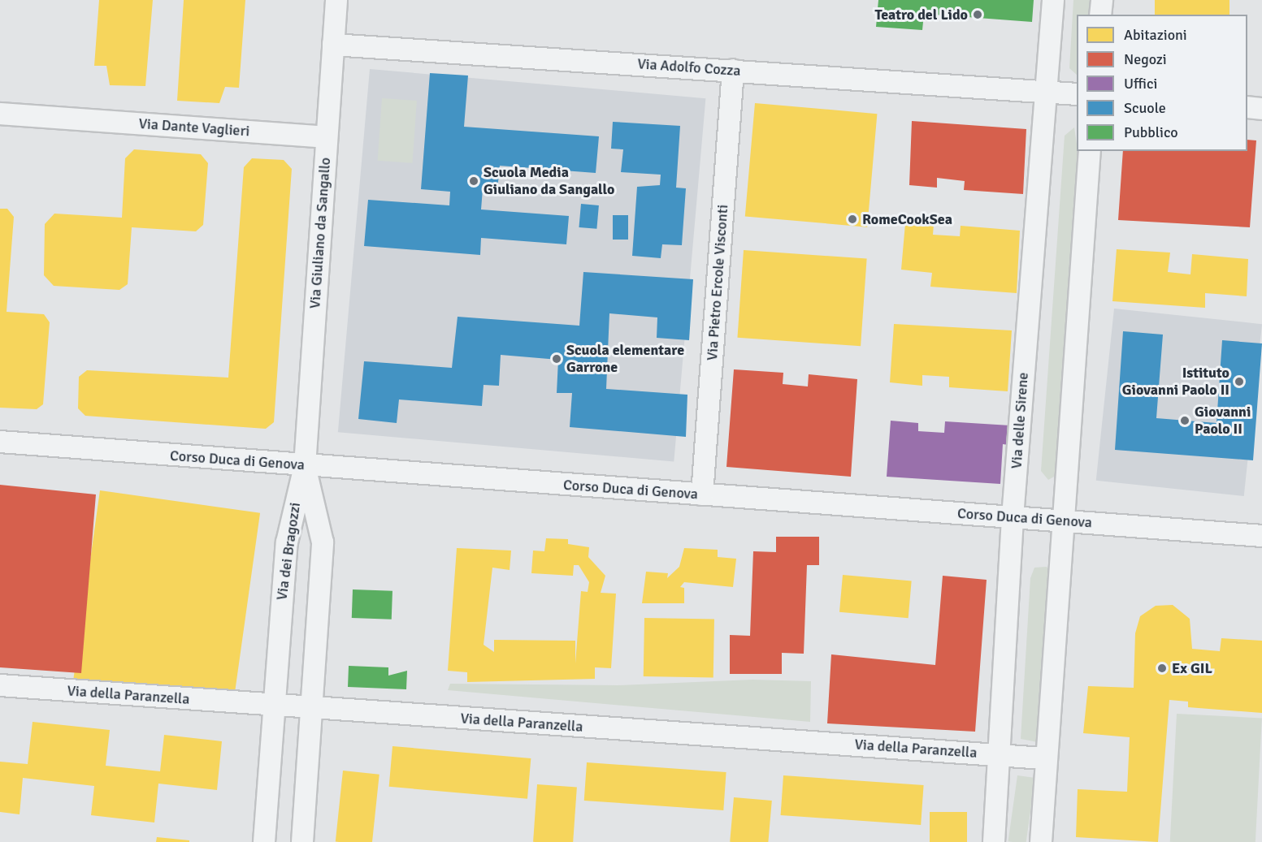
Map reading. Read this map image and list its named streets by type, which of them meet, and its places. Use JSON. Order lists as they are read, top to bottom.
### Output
{
  "streets": {
    "street": [
      "Via Adolfo Cozza",
      "Via Dante Vaglieri",
      "Via Giuliano da Sangallo",
      "Via Pietro Ercole Visconti",
      "Via delle Sirene",
      "Corso Duca di Genova",
      "Via dei Bragozzi",
      "Via della Paranzella"
    ]
  },
  "crossings": [
    ["Via Adolfo Cozza", "Via Giuliano da Sangallo"],
    ["Via Adolfo Cozza", "Via Pietro Ercole Visconti"],
    ["Via Adolfo Cozza", "Via delle Sirene"],
    ["Via Dante Vaglieri", "Via Giuliano da Sangallo"],
    ["Via Giuliano da Sangallo", "Corso Duca di Genova"],
    ["Via Giuliano da Sangallo", "Via dei Bragozzi"],
    ["Via Pietro Ercole Visconti", "Corso Duca di Genova"],
    ["Via delle Sirene", "Corso Duca di Genova"],
    ["Via delle Sirene", "Via della Paranzella"],
    ["Corso Duca di Genova", "Via dei Bragozzi"],
    ["Via dei Bragozzi", "Via della Paranzella"]
  ],
  "places": [
    "Teatro del Lido",
    "Scuola Media Giuliano da Sangallo",
    "RomeCookSea",
    "Scuola elementare Garrone",
    "Istituto Giovanni Paolo II",
    "Giovanni Paolo II",
    "Ex GIL"
  ],
  "legend": [
    "Abitazioni",
    "Negozi",
    "Uffici",
    "Scuole",
    "Pubblico"
  ]
}
